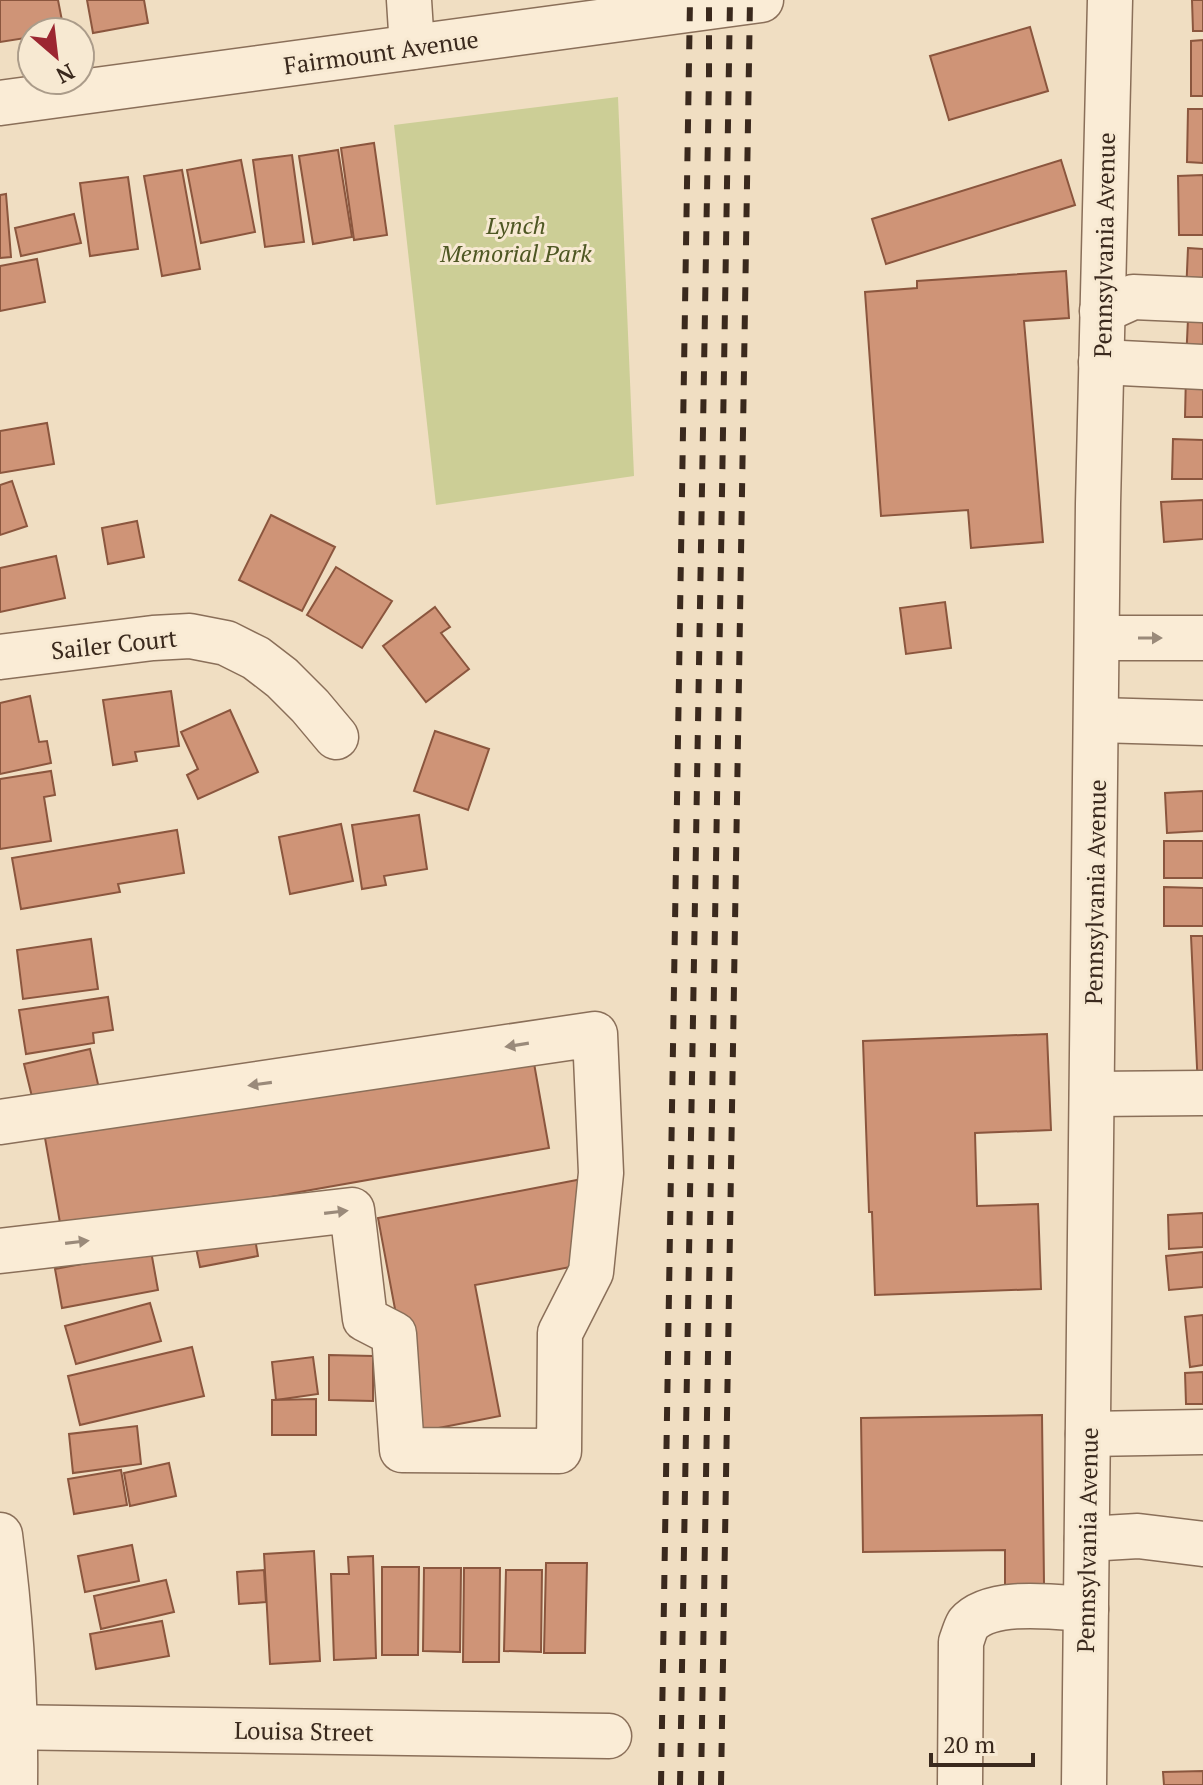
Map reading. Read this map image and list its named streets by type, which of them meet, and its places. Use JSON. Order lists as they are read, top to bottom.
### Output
{
  "streets": {
    "street": [
      "Fairmount Avenue",
      "Pennsylvania Avenue",
      "Sailer Court",
      "Louisa Street"
    ]
  },
  "parks": ["Lynch Memorial Park"],
  "scale_bar": "20 m",
  "north": "bottom right"
}
